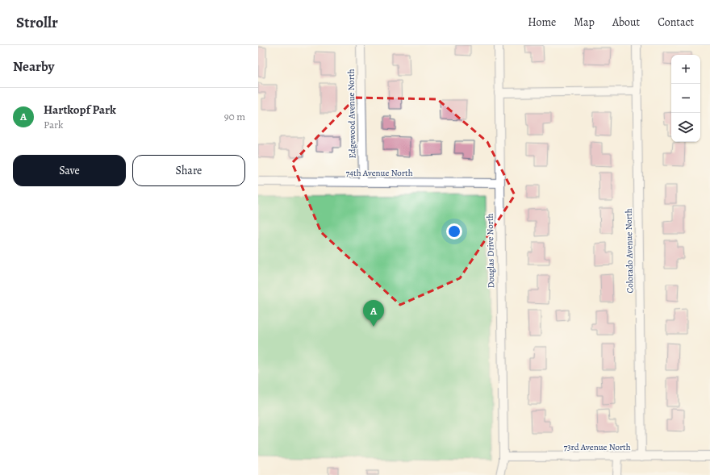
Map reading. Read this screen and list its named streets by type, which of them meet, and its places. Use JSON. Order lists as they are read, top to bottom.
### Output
{
  "streets": {
    "street": [
      "Edgewood Avenue North",
      "74th Avenue North",
      "Douglas Drive North",
      "Colorado Avenue North",
      "73rd Avenue North"
    ]
  },
  "crossings": [
    ["Edgewood Avenue North", "74th Avenue North"],
    ["74th Avenue North", "Douglas Drive North"],
    ["Douglas Drive North", "73rd Avenue North"],
    ["Colorado Avenue North", "73rd Avenue North"]
  ],
  "page": {
    "header": "Strollr",
    "nav": [
      "Home",
      "Map",
      "About",
      "Contact"
    ],
    "heading": "Nearby",
    "map_buttons": ["+", "−"],
    "list": [
      {
        "mark": "A",
        "name": "Hartkopf Park",
        "note": "Park",
        "value": "90 m"
      }
    ],
    "buttons": ["Save", "Share"],
    "pins": "A"
  }
}
